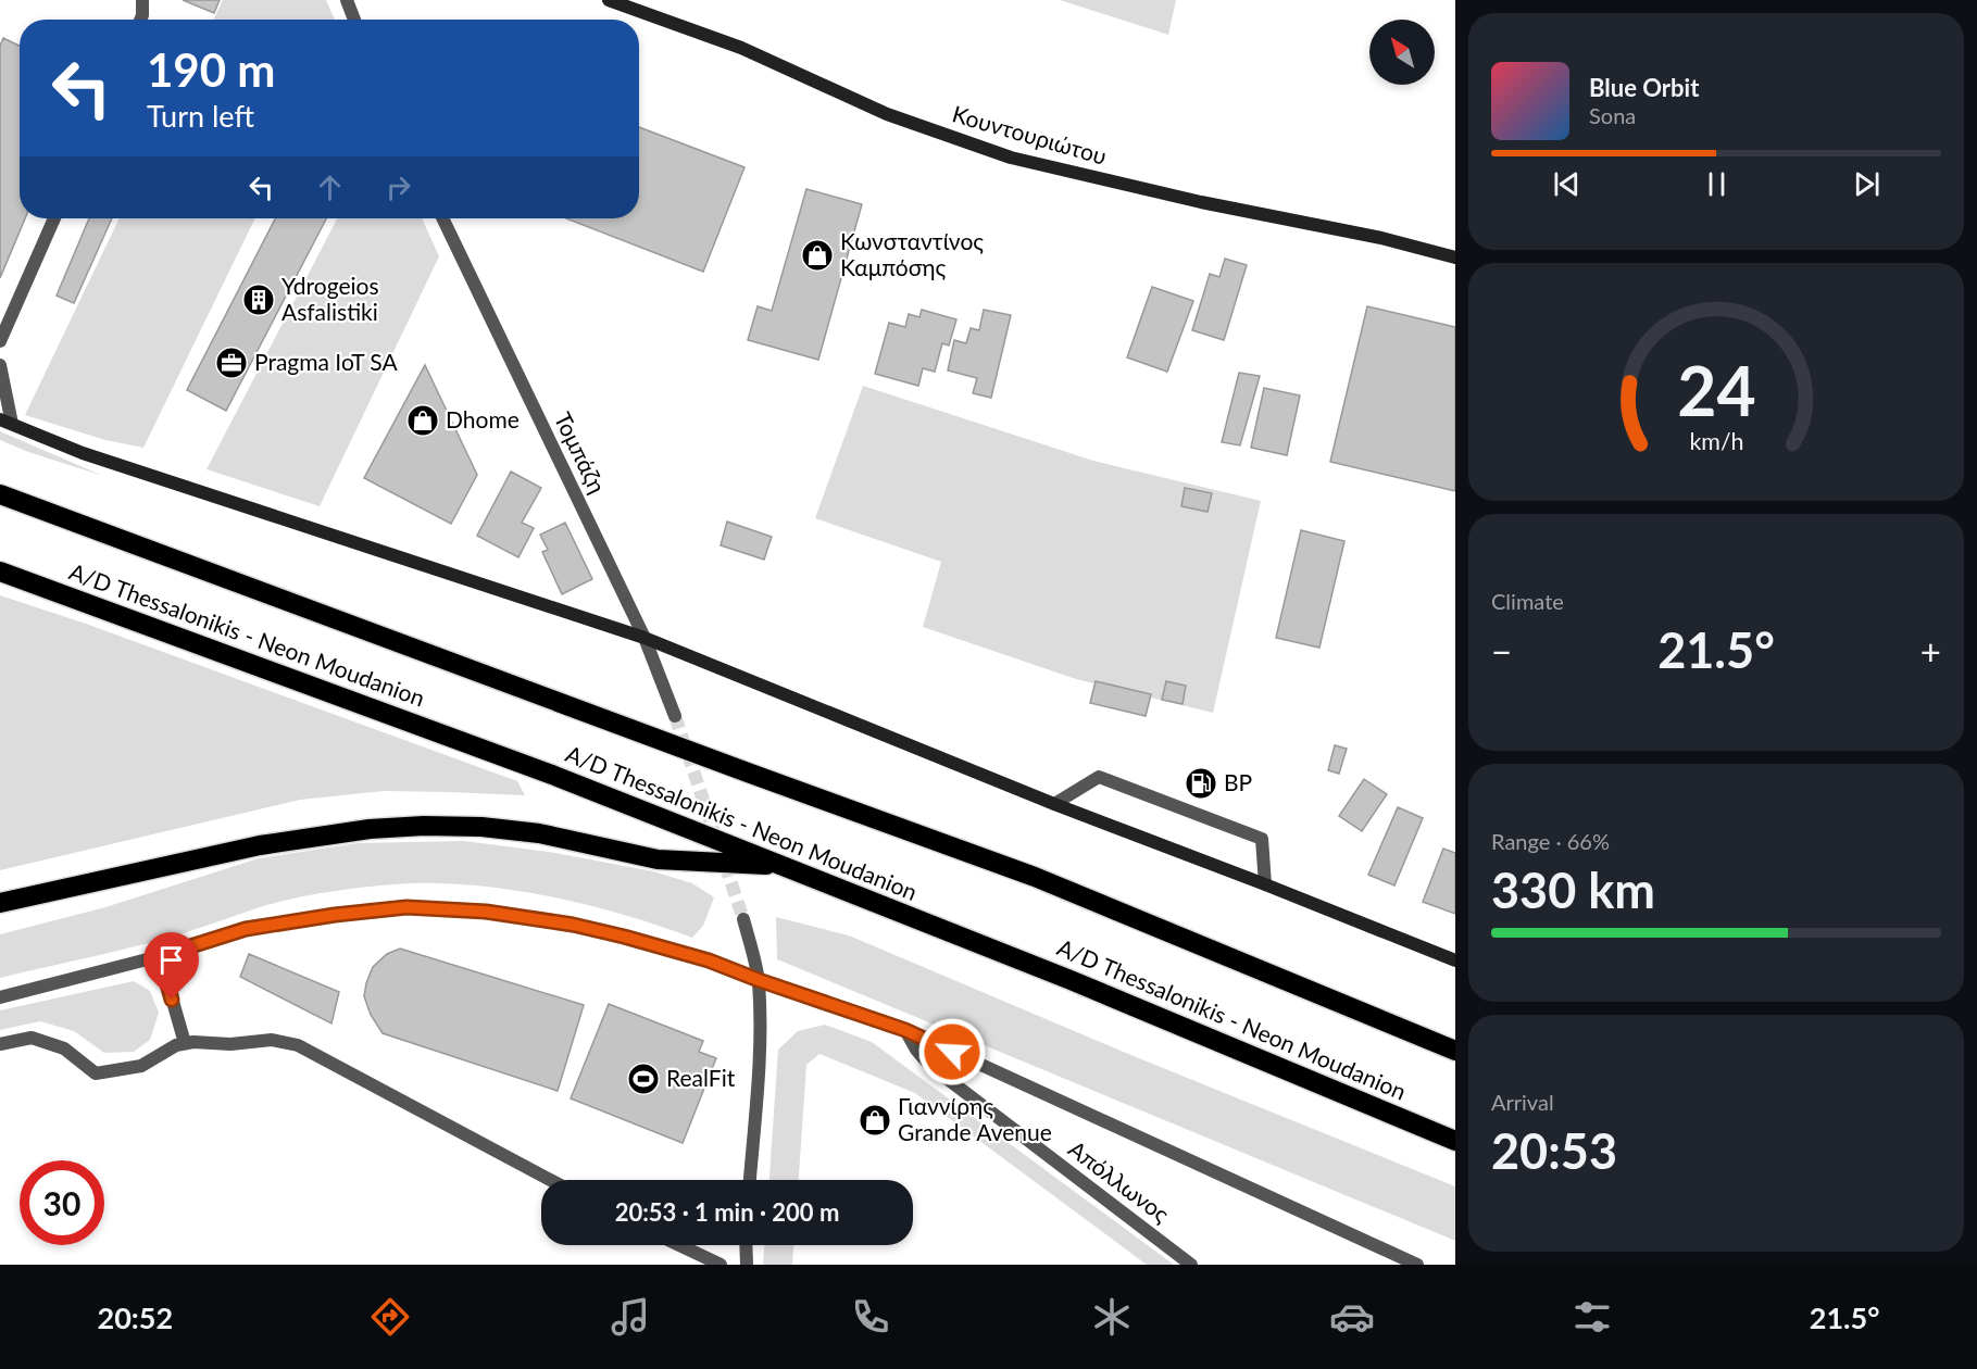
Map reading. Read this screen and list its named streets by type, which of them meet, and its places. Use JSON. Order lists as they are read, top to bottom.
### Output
{
  "streets": {
    "highway": ["A/D Thessalonikis - Neon Moudanion"],
    "street": ["Κουντουριώτου", "Τομπάζη", "Απόλλωνος"]
  },
  "places": {
    "shop": ["Κωνσταντίνος Καμπόσης", "Dhome", "Γιαννίρης Grande Avenue"],
    "building": ["Ydrogeios Asfalistiki"],
    "office": ["Pragma IoT SA"],
    "fuel station": ["BP"],
    "sports": ["RealFit"]
  },
  "north": "top left",
  "page": {
    "turn": ["190 m", "Turn left"],
    "song": ["Blue Orbit", "Sona"],
    "tile": [
      "Climate",
      ["Range · 66%", "330 km"],
      ["Arrival", "20:53"]
    ],
    "heat": ["−", "21.5°", "+"],
    "limit": "30",
    "trip": "20:53 · 1 min · 200 m",
    "tabs": ["20:52", "21.5°"],
    "gauge": ["24", "km/h"]
  }
}
